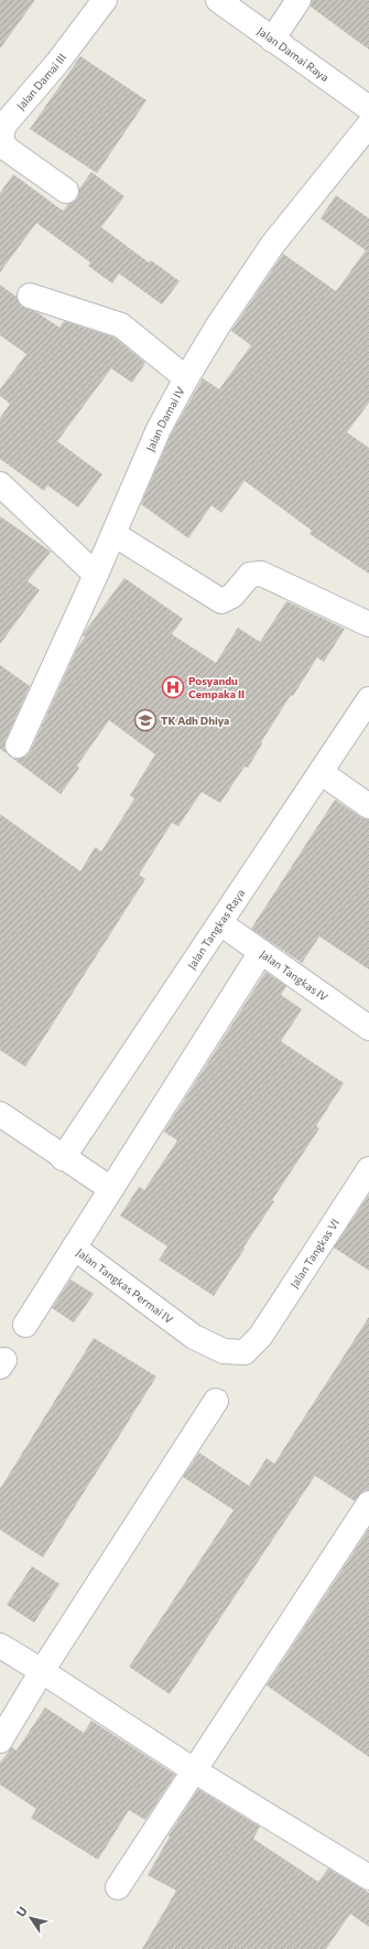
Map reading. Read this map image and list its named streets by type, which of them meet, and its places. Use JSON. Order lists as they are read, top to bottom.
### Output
{
  "streets": {
    "street": [
      "Jalan Damai Raya",
      "Jalan Damai III",
      "Jalan Damai IV",
      "Jalan Tangkas Raya",
      "Jalan Tangkas IV",
      "Jalan Tangkas VI",
      "Jalan Tangkas Permai IV"
    ]
  },
  "crossings": [
    ["Jalan Tangkas Raya", "Jalan Tangkas IV"],
    ["Jalan Tangkas IV", "Jalan Tangkas Permai IV"],
    ["Jalan Tangkas VI", "Jalan Tangkas Permai IV"]
  ],
  "places": {
    "hospital": ["Posyandu Cempaka II"],
    "school or university": ["TK Adh Dhiya"]
  },
  "north": "top left"
}
